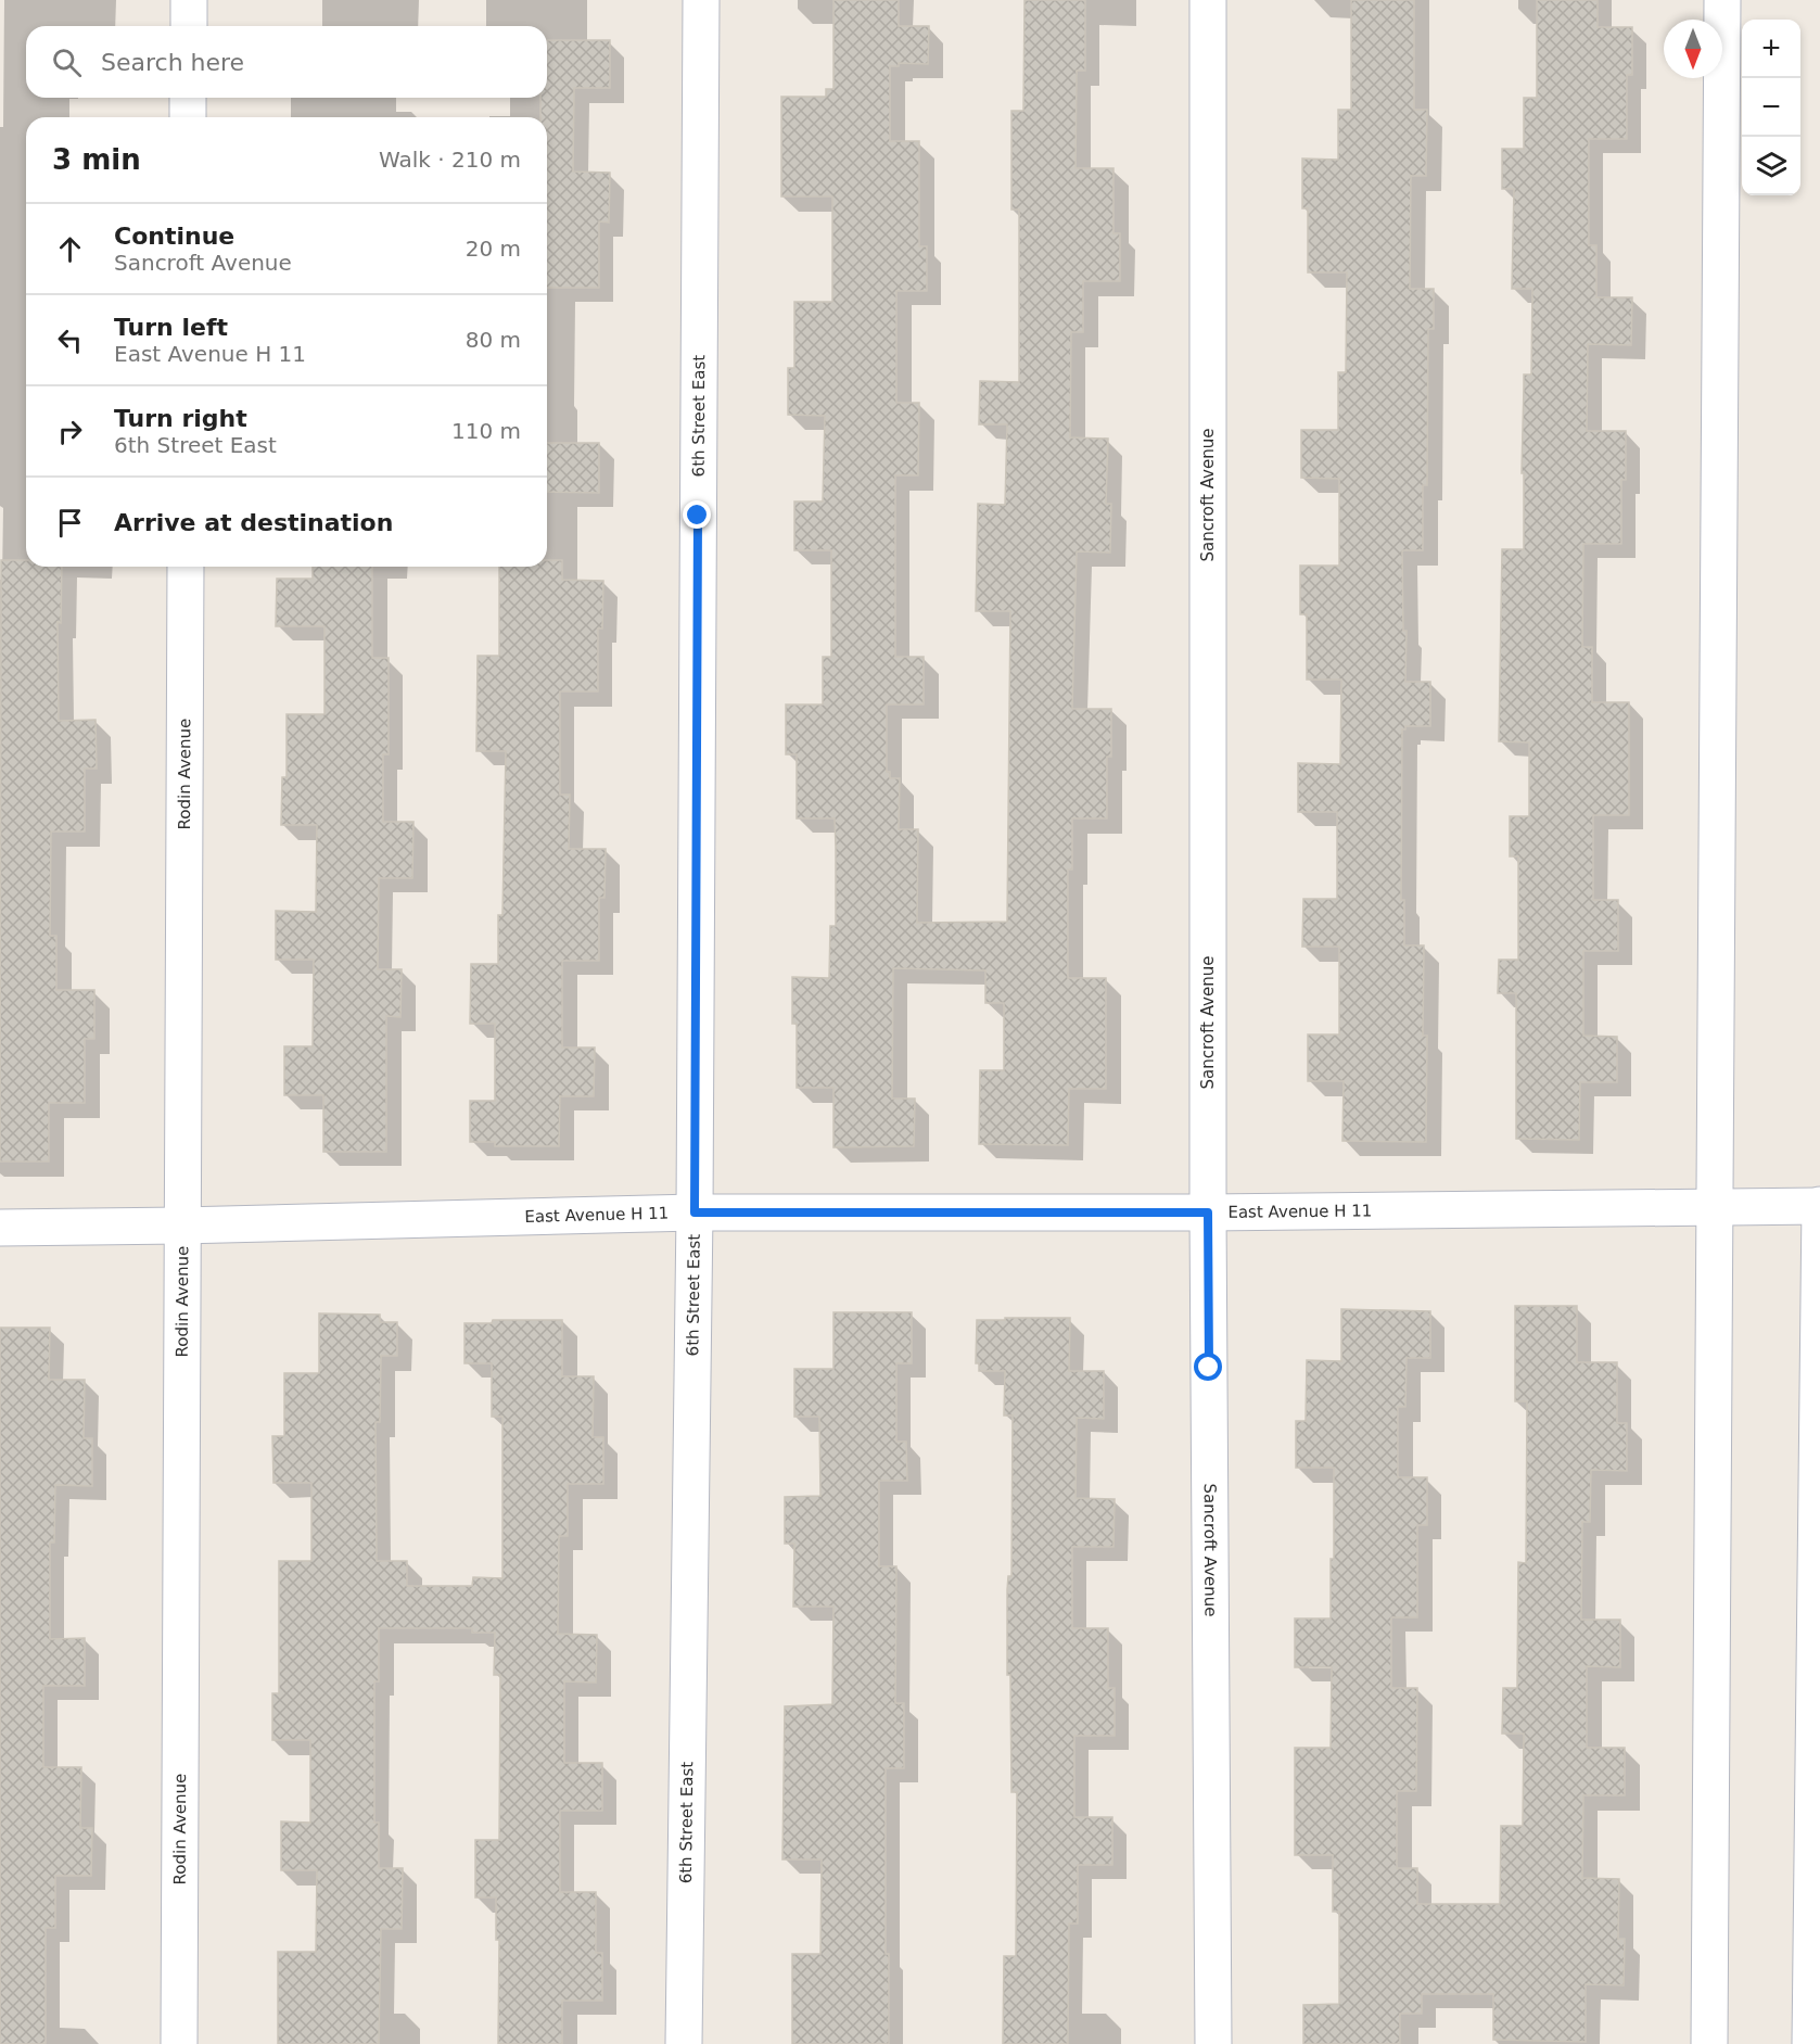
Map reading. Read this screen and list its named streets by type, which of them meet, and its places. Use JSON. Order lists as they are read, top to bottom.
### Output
{
  "streets": {
    "street": [
      "6th Street East",
      "Sancroft Avenue",
      "Rodin Avenue",
      "East Avenue H 11"
    ]
  },
  "crossings": [
    ["6th Street East", "East Avenue H 11"],
    ["Sancroft Avenue", "East Avenue H 11"],
    ["Rodin Avenue", "East Avenue H 11"]
  ],
  "north": "bottom",
  "page": {
    "map_buttons": ["+", "−"],
    "search": "Search here",
    "heading": ["3 min", "Walk · 210 m"],
    "list": [
      ["Continue", "Sancroft Avenue", "20 m"],
      ["Turn left", "East Avenue H 11", "80 m"],
      ["Turn right", "6th Street East", "110 m"],
      "Arrive at destination"
    ]
  }
}
